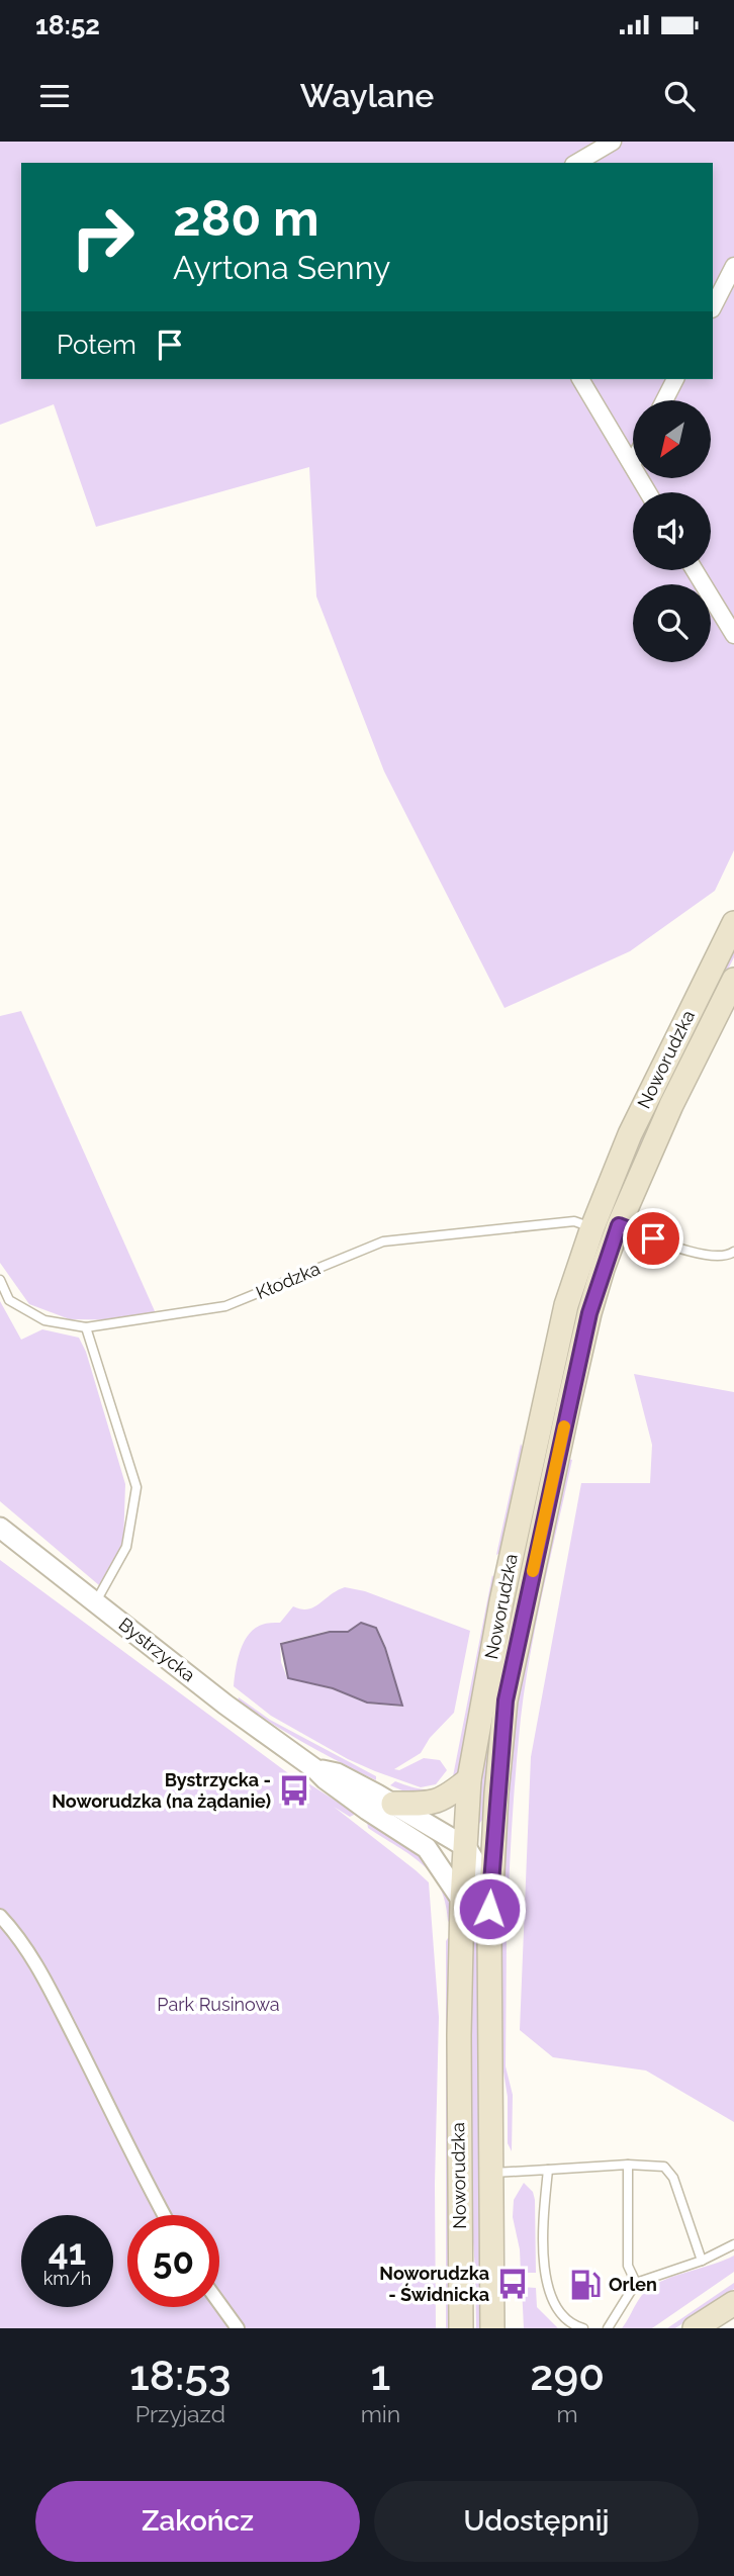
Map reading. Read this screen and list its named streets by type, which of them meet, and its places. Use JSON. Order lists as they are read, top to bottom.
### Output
{
  "streets": {
    "main road": ["Noworudzka"],
    "street": ["Bystrzycka"],
    "lane": ["Kłodzka"]
  },
  "crossings": [
    ["Noworudzka", "Kłodzka"],
    ["Noworudzka", "Bystrzycka"]
  ],
  "parks": ["Park Rusinowa"],
  "places": {
    "bus stop": ["Bystrzycka - Noworudzka (na żądanie)", "Noworudzka - Świdnicka"],
    "fuel station": ["Orlen"]
  },
  "north": "bottom left",
  "page": {
    "status": "18:52",
    "header": "Waylane",
    "turn": ["280 m", "Ayrtona Senny"],
    "then": "Potem",
    "speed": "41 km/h",
    "limit": "50",
    "eta": [
      "18:53",
      "Przyjazd",
      "1",
      "min",
      "290",
      "m"
    ],
    "buttons": ["Zakończ", "Udostępnij"]
  }
}
